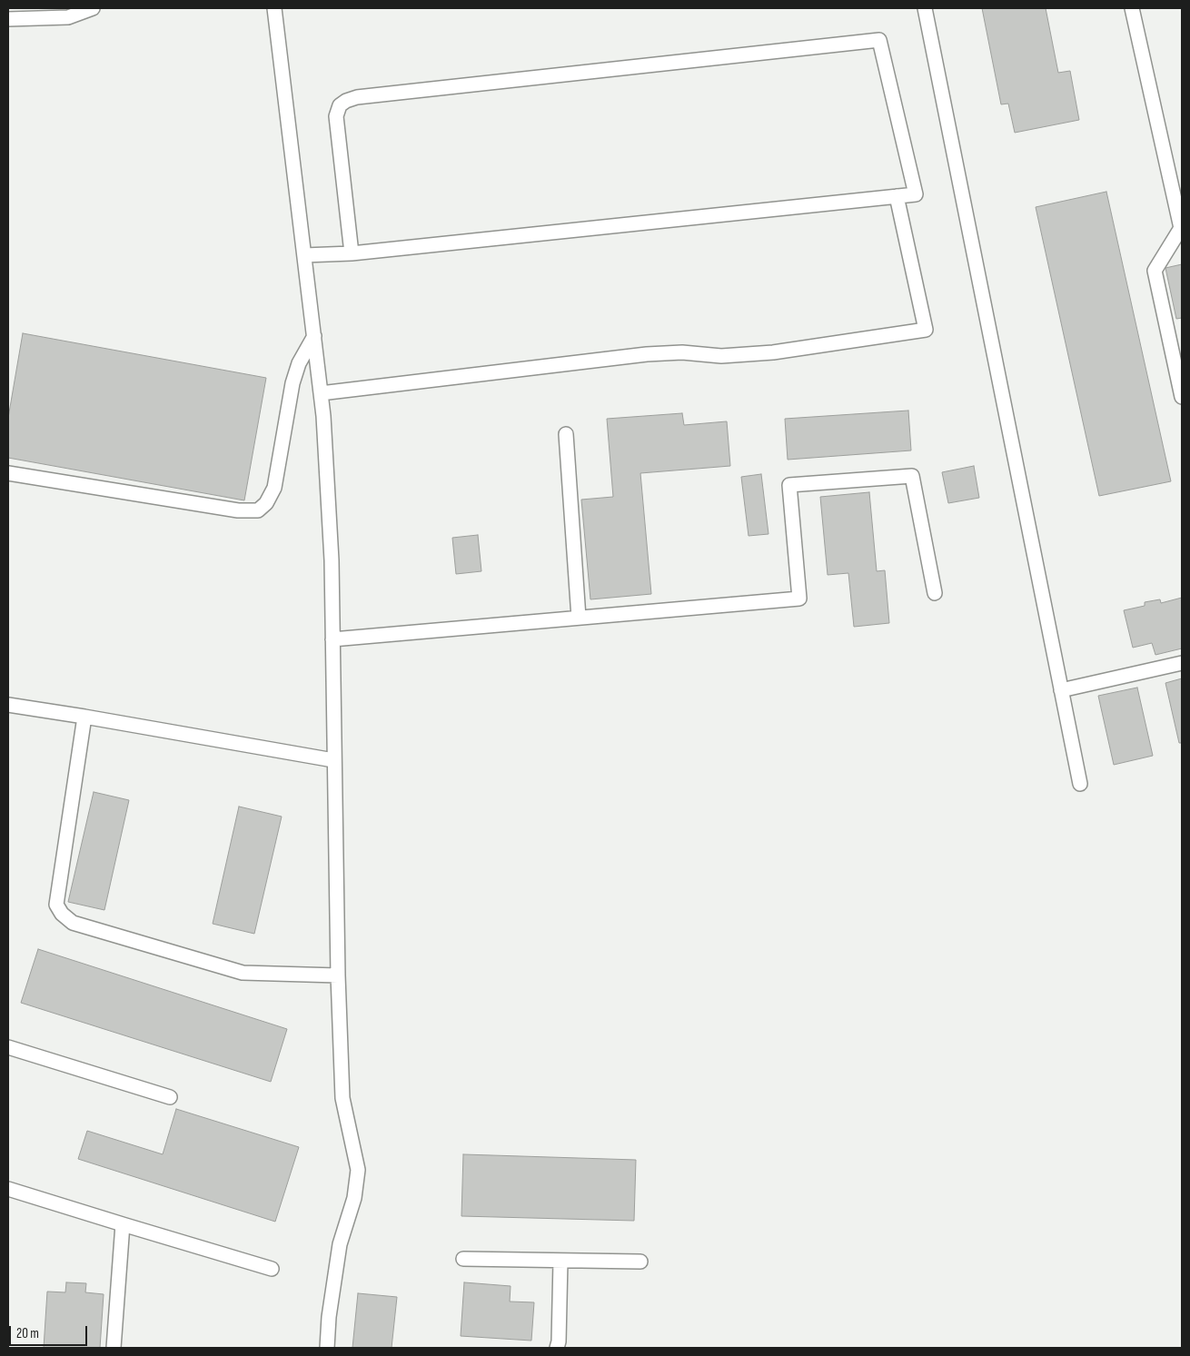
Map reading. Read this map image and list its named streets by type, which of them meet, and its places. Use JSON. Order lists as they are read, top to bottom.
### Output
{
  "scale_bar": "20 m"
}
